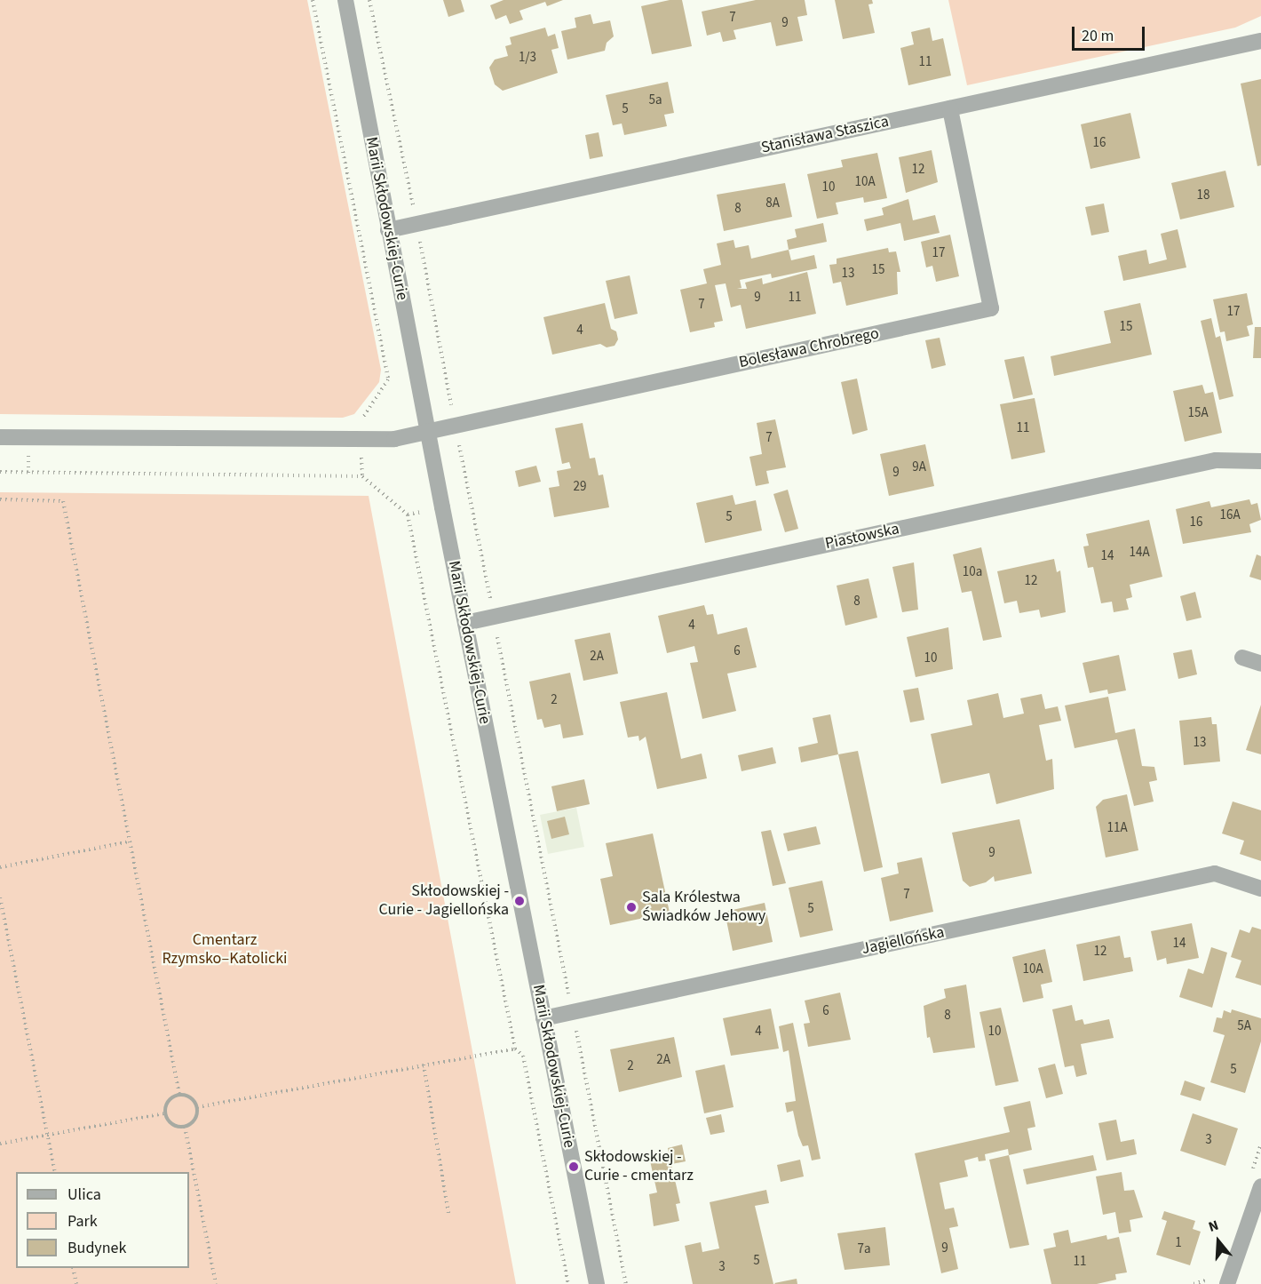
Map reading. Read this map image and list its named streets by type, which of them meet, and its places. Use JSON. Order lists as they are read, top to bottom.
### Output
{
  "streets": {
    "street": [
      "Stanisława Staszica",
      "Marii Skłodowskiej-Curie",
      "Bolesława Chrobrego",
      "Piastowska",
      "Jagiellońska"
    ]
  },
  "crossings": [
    ["Stanisława Staszica", "Marii Skłodowskiej-Curie"],
    ["Stanisława Staszica", "Bolesława Chrobrego"],
    ["Marii Skłodowskiej-Curie", "Bolesława Chrobrego"],
    ["Marii Skłodowskiej-Curie", "Piastowska"],
    ["Marii Skłodowskiej-Curie", "Jagiellońska"]
  ],
  "parks": ["Cmentarz Rzymsko–Katolicki"],
  "places": ["Skłodowskiej - Curie - Jagiellońska", "Sala Królestwa Świadków Jehowy", "Skłodowskiej - Curie - cmentarz"],
  "house_numbers": [
    "7",
    "9",
    "1/3",
    "11",
    "5a",
    "5",
    "16",
    "12",
    "10A",
    "10",
    "18",
    "8A",
    "8",
    "17",
    "15",
    "13",
    "9",
    "11",
    "7",
    "17",
    "15",
    "4",
    "15A",
    "11",
    "7",
    "9A",
    "9",
    "29",
    "16A",
    "5",
    "16",
    "14A",
    "14",
    "10a",
    "12",
    "8",
    "4",
    "6",
    "2A",
    "10",
    "2",
    "13",
    "11A",
    "9",
    "7",
    "5",
    "14",
    "12",
    "10A",
    "6",
    "8",
    "5A",
    "4",
    "10",
    "2A",
    "2",
    "5",
    "3",
    "1",
    "9",
    "7a",
    "5",
    "11",
    "3"
  ],
  "legend": ["Ulica", "Park", "Budynek"],
  "scale_bar": "20 m",
  "north": "top"
}
